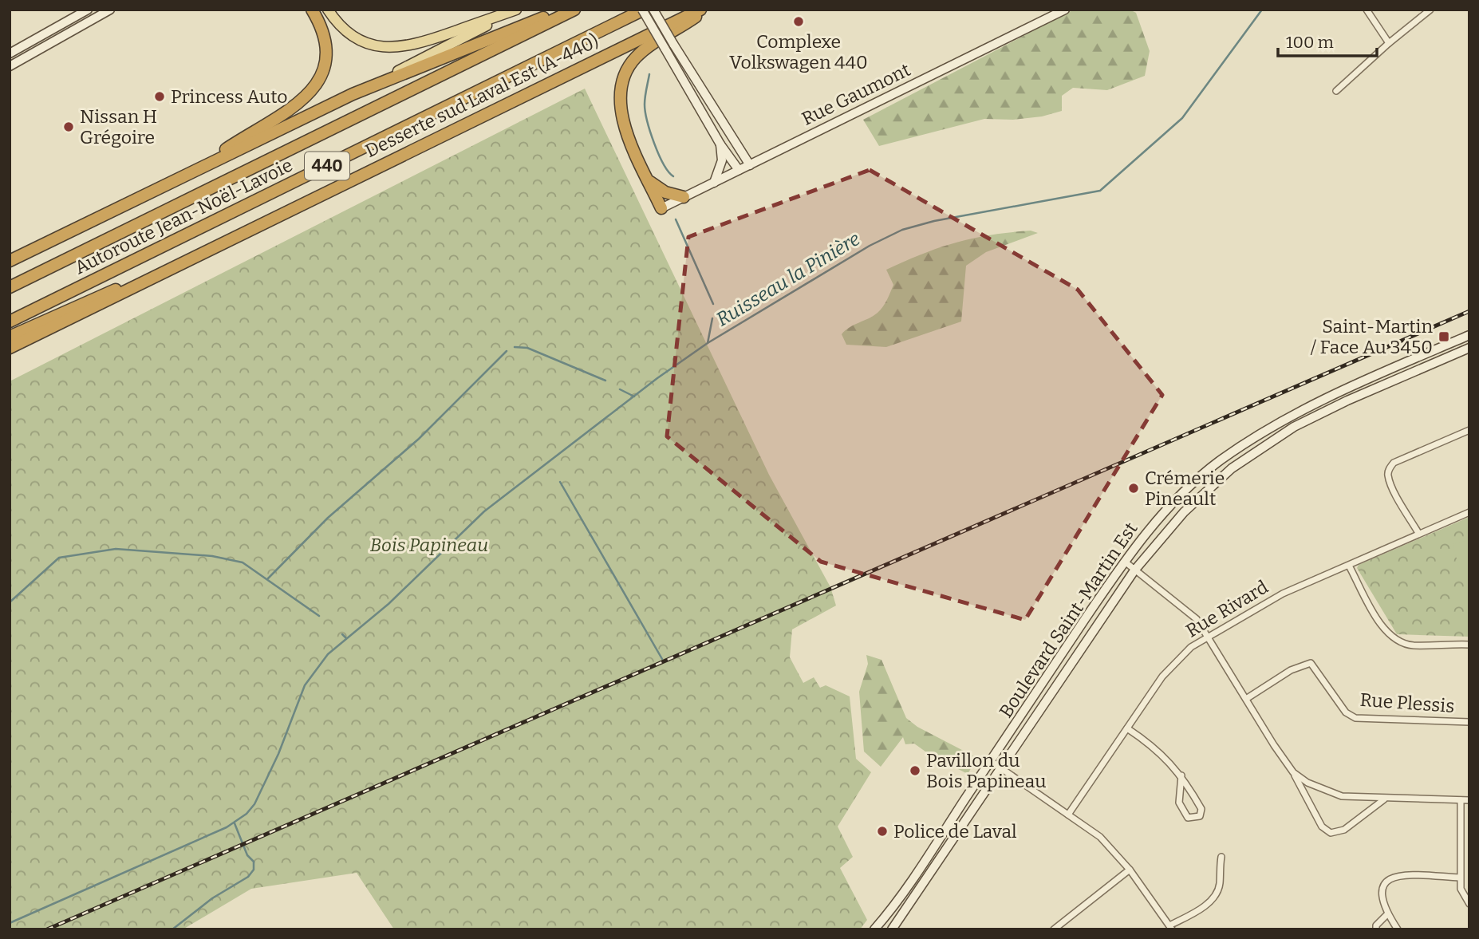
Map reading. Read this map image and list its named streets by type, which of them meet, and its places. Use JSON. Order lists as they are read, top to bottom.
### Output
{
  "streets": {
    "highway": ["Desserte sud Laval Est (A-440)", "440", "Autoroute Jean-Noël-Lavoie"],
    "main road": ["Rue Gaumont", "Boulevard Saint-Martin Est"],
    "street": ["Rue Rivard", "Rue Plessis"]
  },
  "water": ["Ruisseau la Pinière"],
  "parks": ["Bois Papineau"],
  "places": {
    "other": [
      "Complexe Volkswagen 440",
      "Princess Auto",
      "Nissan H Grégoire",
      "Crémerie Pineault",
      "Pavillon du Bois Papineau",
      "Police de Laval"
    ],
    "transit": ["Saint-Martin / Face Au 3450"]
  },
  "scale_bar": "100 m"
}
